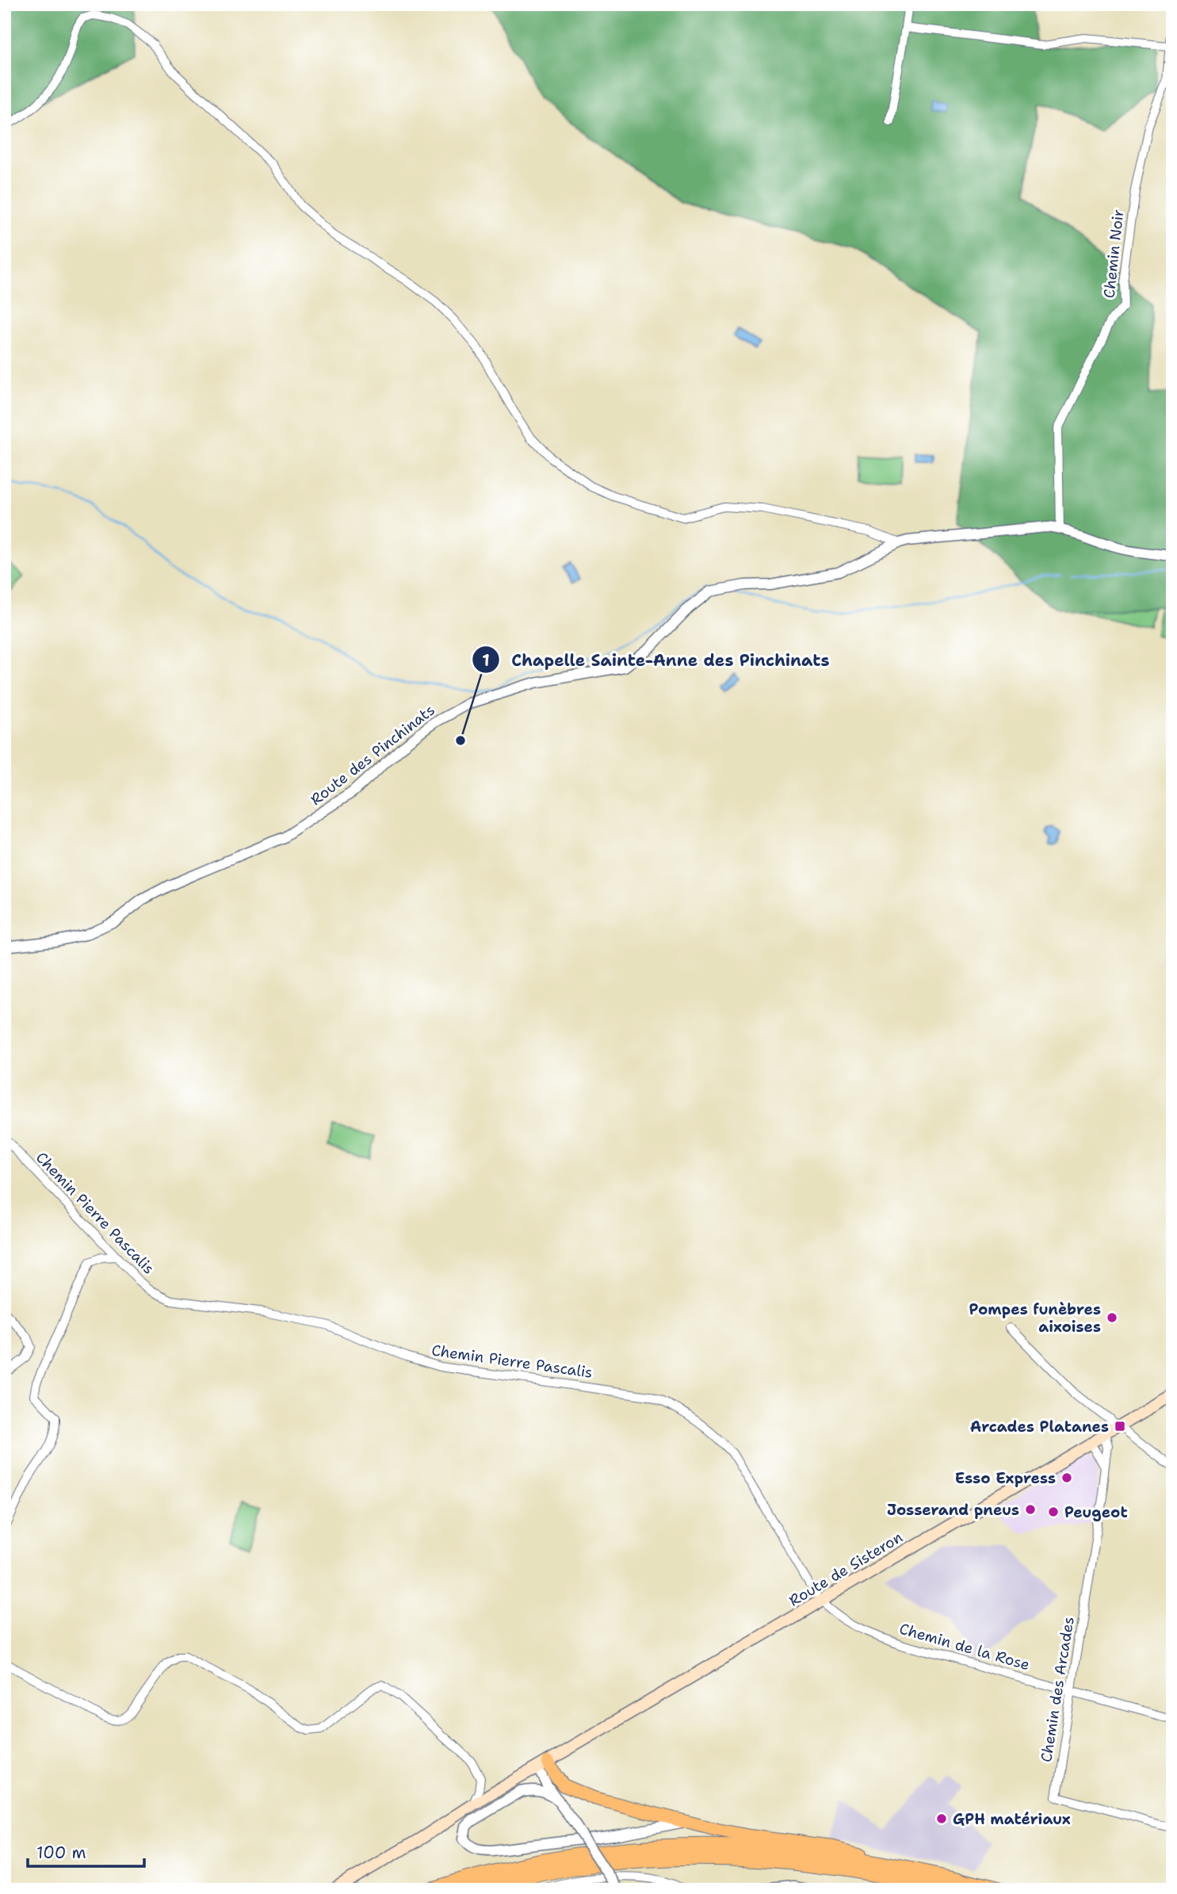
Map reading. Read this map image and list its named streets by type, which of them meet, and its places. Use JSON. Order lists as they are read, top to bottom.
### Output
{
  "streets": {
    "main road": ["Route de Sisteron"],
    "street": [
      "Chemin Noir",
      "Route des Pinchinats",
      "Chemin Pierre Pascalis",
      "Chemin de la Rose",
      "Chemin des Arcades"
    ]
  },
  "crossings": [
    ["Chemin Noir", "Route des Pinchinats"],
    ["Chemin Pierre Pascalis", "Route de Sisteron"],
    ["Chemin Pierre Pascalis", "Chemin de la Rose"],
    ["Route de Sisteron", "Chemin de la Rose"],
    ["Route de Sisteron", "Chemin des Arcades"],
    ["Chemin de la Rose", "Chemin des Arcades"]
  ],
  "places": {
    "other": [
      "Chapelle Sainte-Anne des Pinchinats",
      "Pompes funèbres aixoises",
      "Esso Express",
      "Josserand pneus",
      "Peugeot",
      "GPH matériaux"
    ],
    "transit": ["Arcades Platanes"]
  },
  "scale_bar": "100 m"
}
